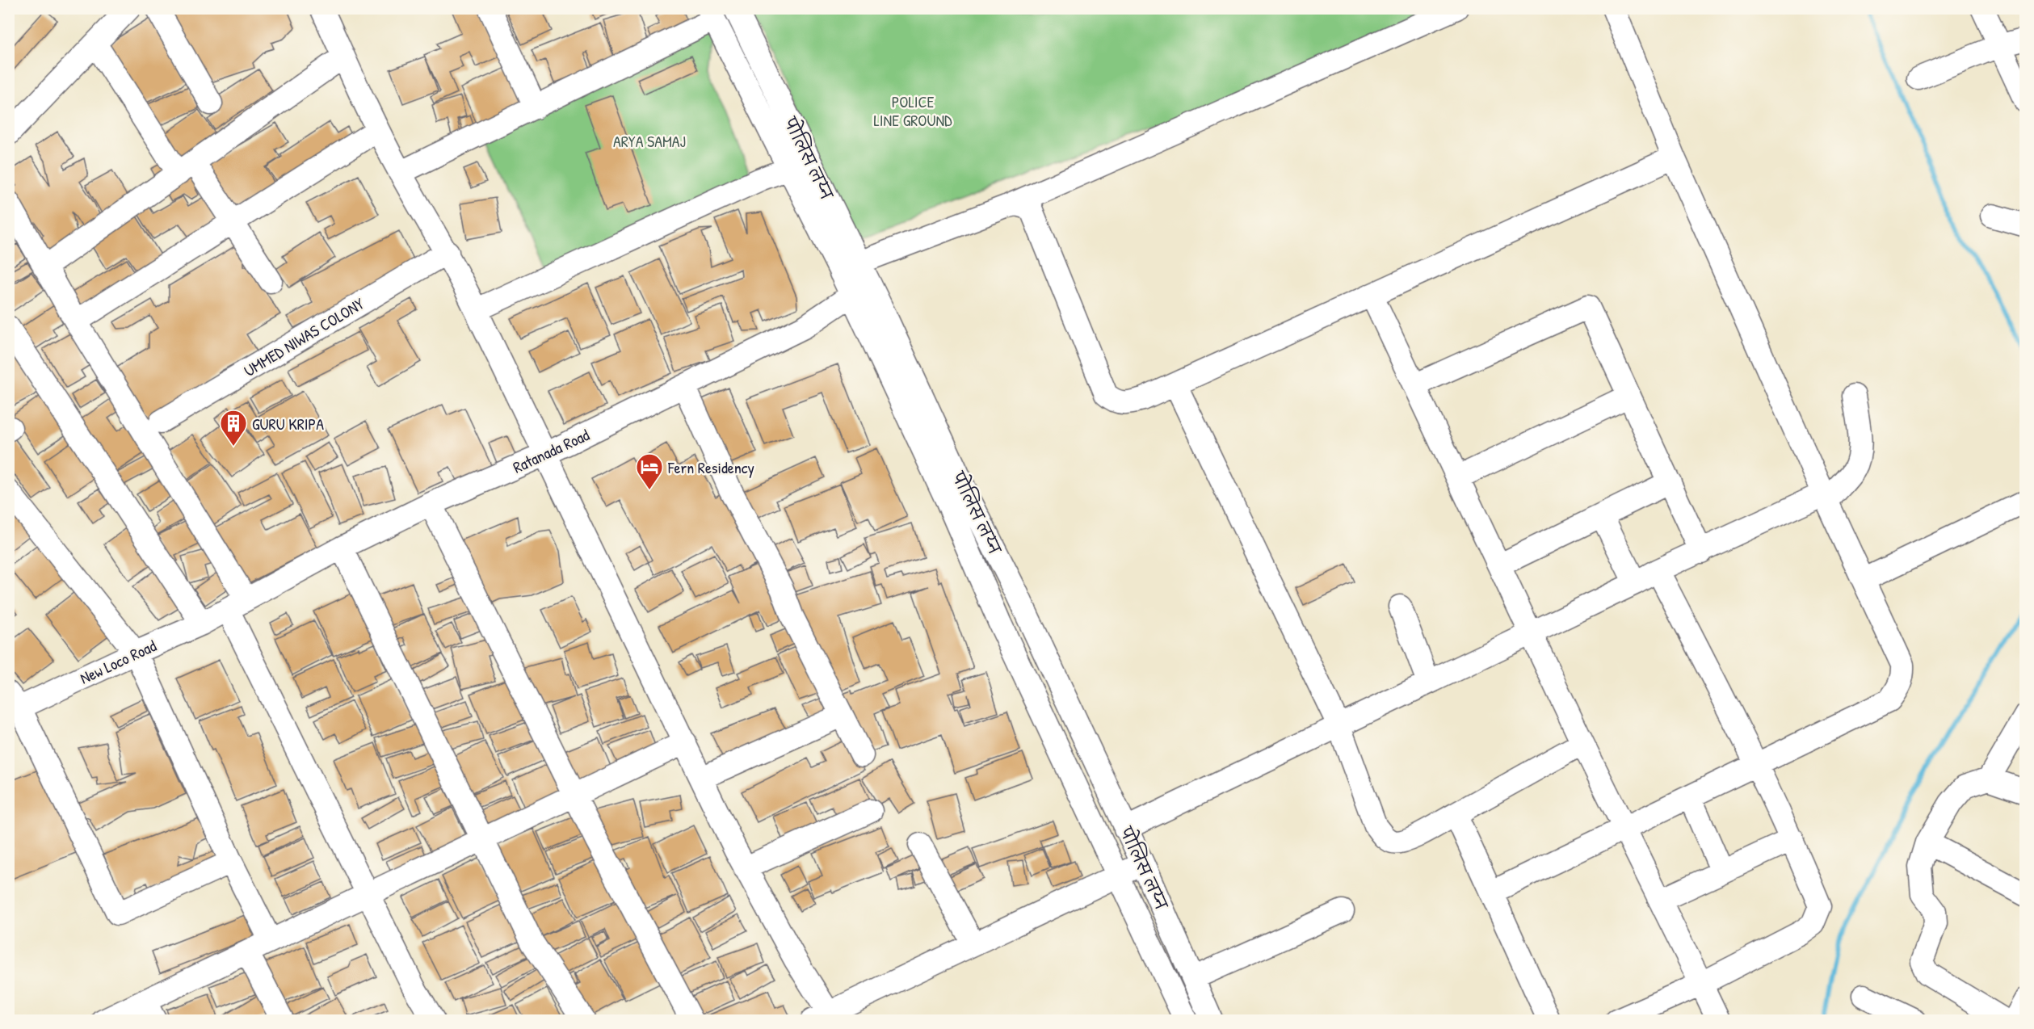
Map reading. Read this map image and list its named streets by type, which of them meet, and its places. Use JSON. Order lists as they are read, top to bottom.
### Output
{
  "streets": {
    "street": [
      "पोलिस लय्न",
      "UMMED NIWAS COLONY",
      "Ratanada Road",
      "New Loco Road"
    ]
  },
  "crossings": [
    ["पोलिस लय्न", "Ratanada Road"],
    ["Ratanada Road", "New Loco Road"]
  ],
  "parks": ["POLICE LINE GROUND", "ARYA SAMAJ"],
  "places": {
    "building": ["GURU KRIPA"],
    "hotel": ["Fern Residency"]
  }
}
